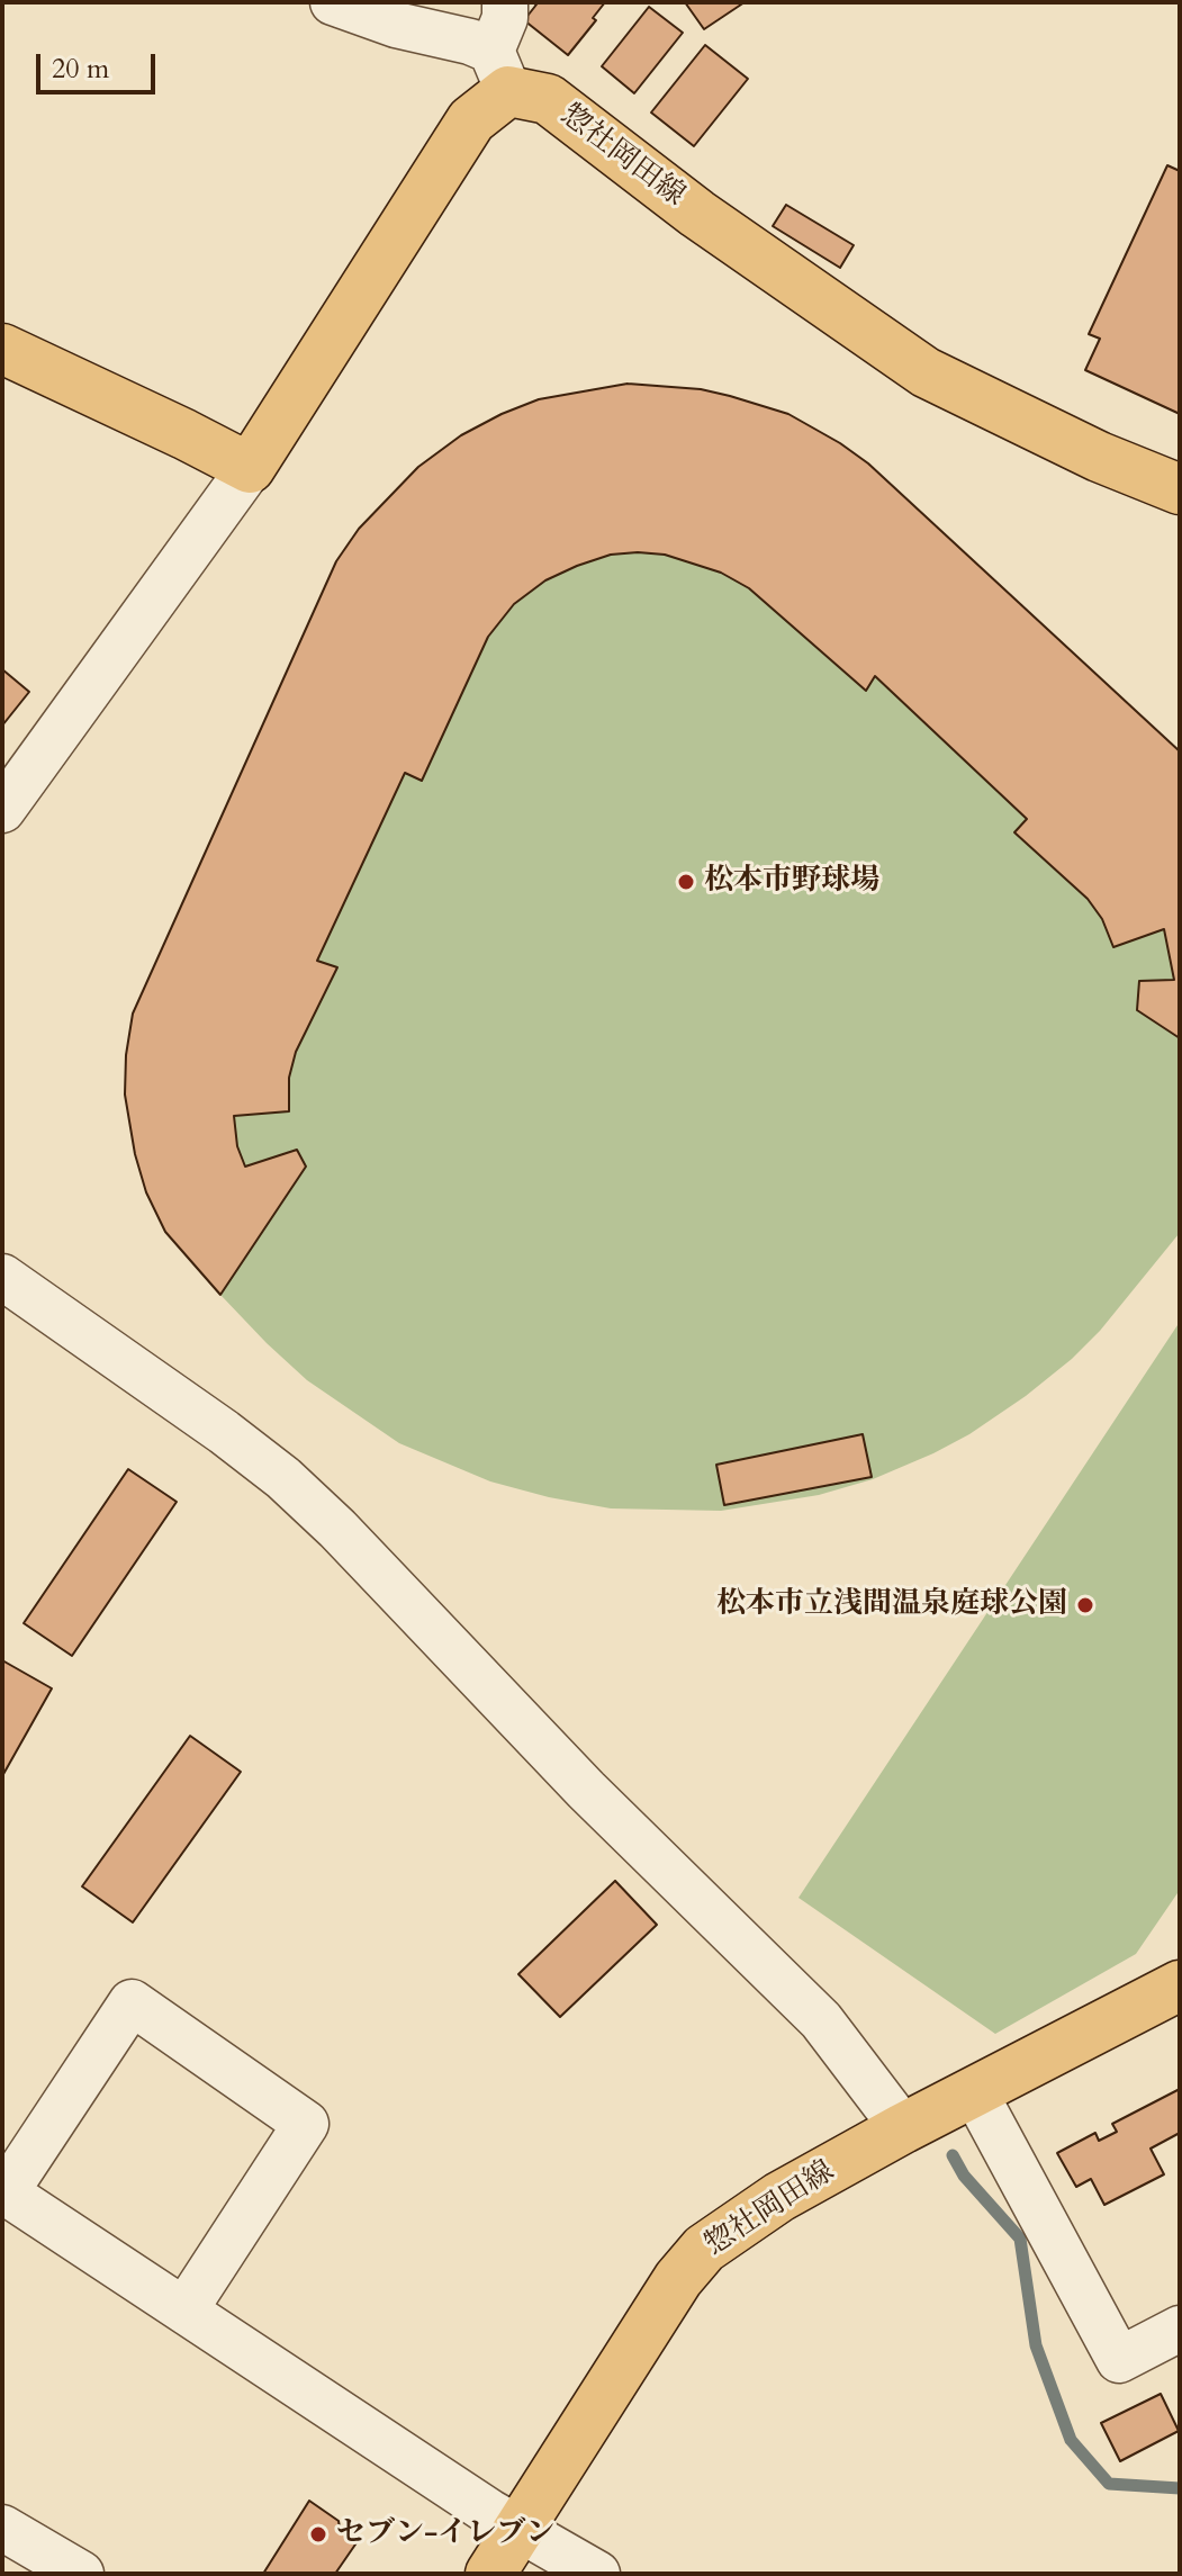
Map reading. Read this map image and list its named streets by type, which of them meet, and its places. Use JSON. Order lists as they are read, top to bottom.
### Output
{
  "streets": {
    "main road": ["惣社岡田線"]
  },
  "places": ["松本市野球場", "松本市立浅間温泉庭球公園", "セブン-イレブン"],
  "scale_bar": "20 m"
}
